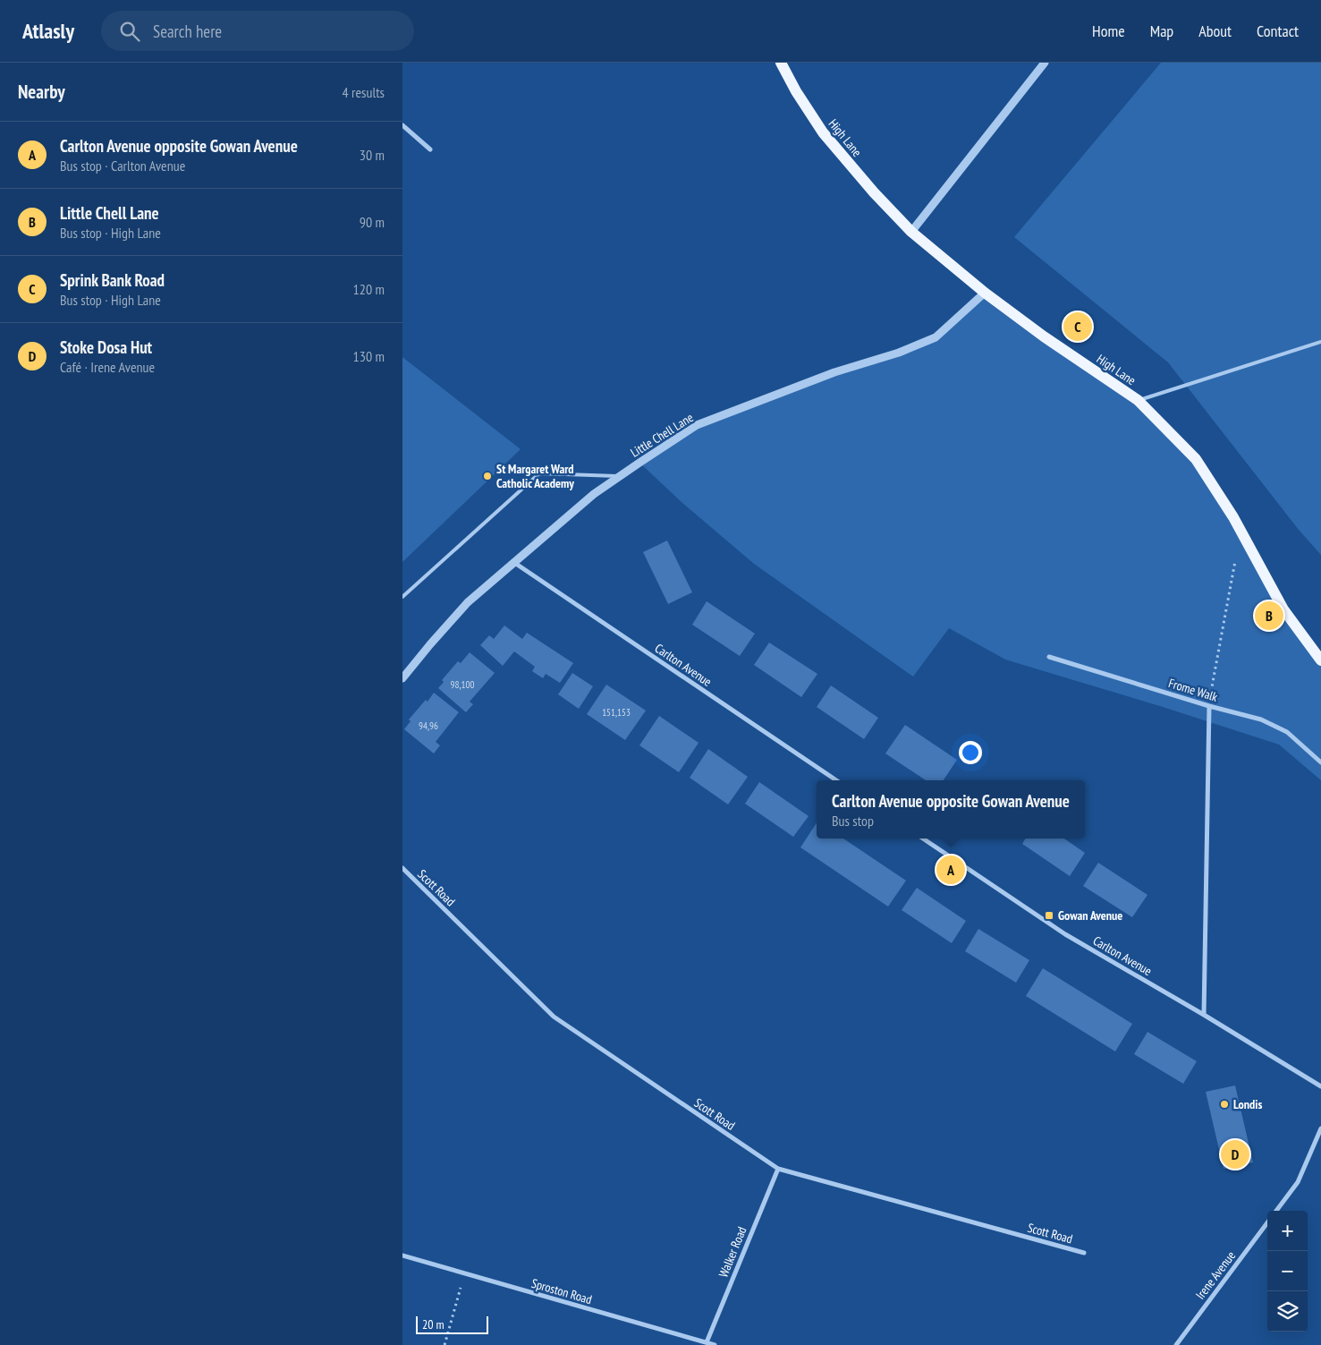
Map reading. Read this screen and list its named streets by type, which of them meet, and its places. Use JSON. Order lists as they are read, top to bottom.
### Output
{
  "streets": {
    "main road": ["High Lane"],
    "street": [
      "Little Chell Lane",
      "Carlton Avenue",
      "Frome Walk",
      "Scott Road",
      "Walker Road",
      "Irene Avenue",
      "Sproston Road"
    ]
  },
  "crossings": [
    ["High Lane", "Little Chell Lane"],
    ["Little Chell Lane", "Carlton Avenue"],
    ["Scott Road", "Walker Road"],
    ["Walker Road", "Sproston Road"]
  ],
  "places": {
    "other": ["St Margaret Ward Catholic Academy", "Londis"],
    "transit": ["Gowan Avenue"]
  },
  "house_numbers": ["98,100", "151,153", "94,96"],
  "scale_bar": "20 m",
  "page": {
    "header": "Atlasly",
    "search": "Search here",
    "nav": [
      "Home",
      "Map",
      "About",
      "Contact"
    ],
    "heading": ["Nearby", "4 results"],
    "list": [
      {
        "mark": "A",
        "name": "Carlton Avenue opposite Gowan Avenue",
        "note": "Bus stop · Carlton Avenue",
        "value": "30 m"
      },
      {
        "mark": "B",
        "name": "Little Chell Lane",
        "note": "Bus stop · High Lane",
        "value": "90 m"
      },
      {
        "mark": "C",
        "name": "Sprink Bank Road",
        "note": "Bus stop · High Lane",
        "value": "120 m"
      },
      {
        "mark": "D",
        "name": "Stoke Dosa Hut",
        "note": "Café · Irene Avenue",
        "value": "130 m"
      }
    ],
    "pins": [
      "C",
      "B",
      "A",
      "D"
    ],
    "popup": ["Carlton Avenue opposite Gowan Avenue", "Bus stop"],
    "map_buttons": ["+", "−"],
    "scale": "20 m"
  }
}
